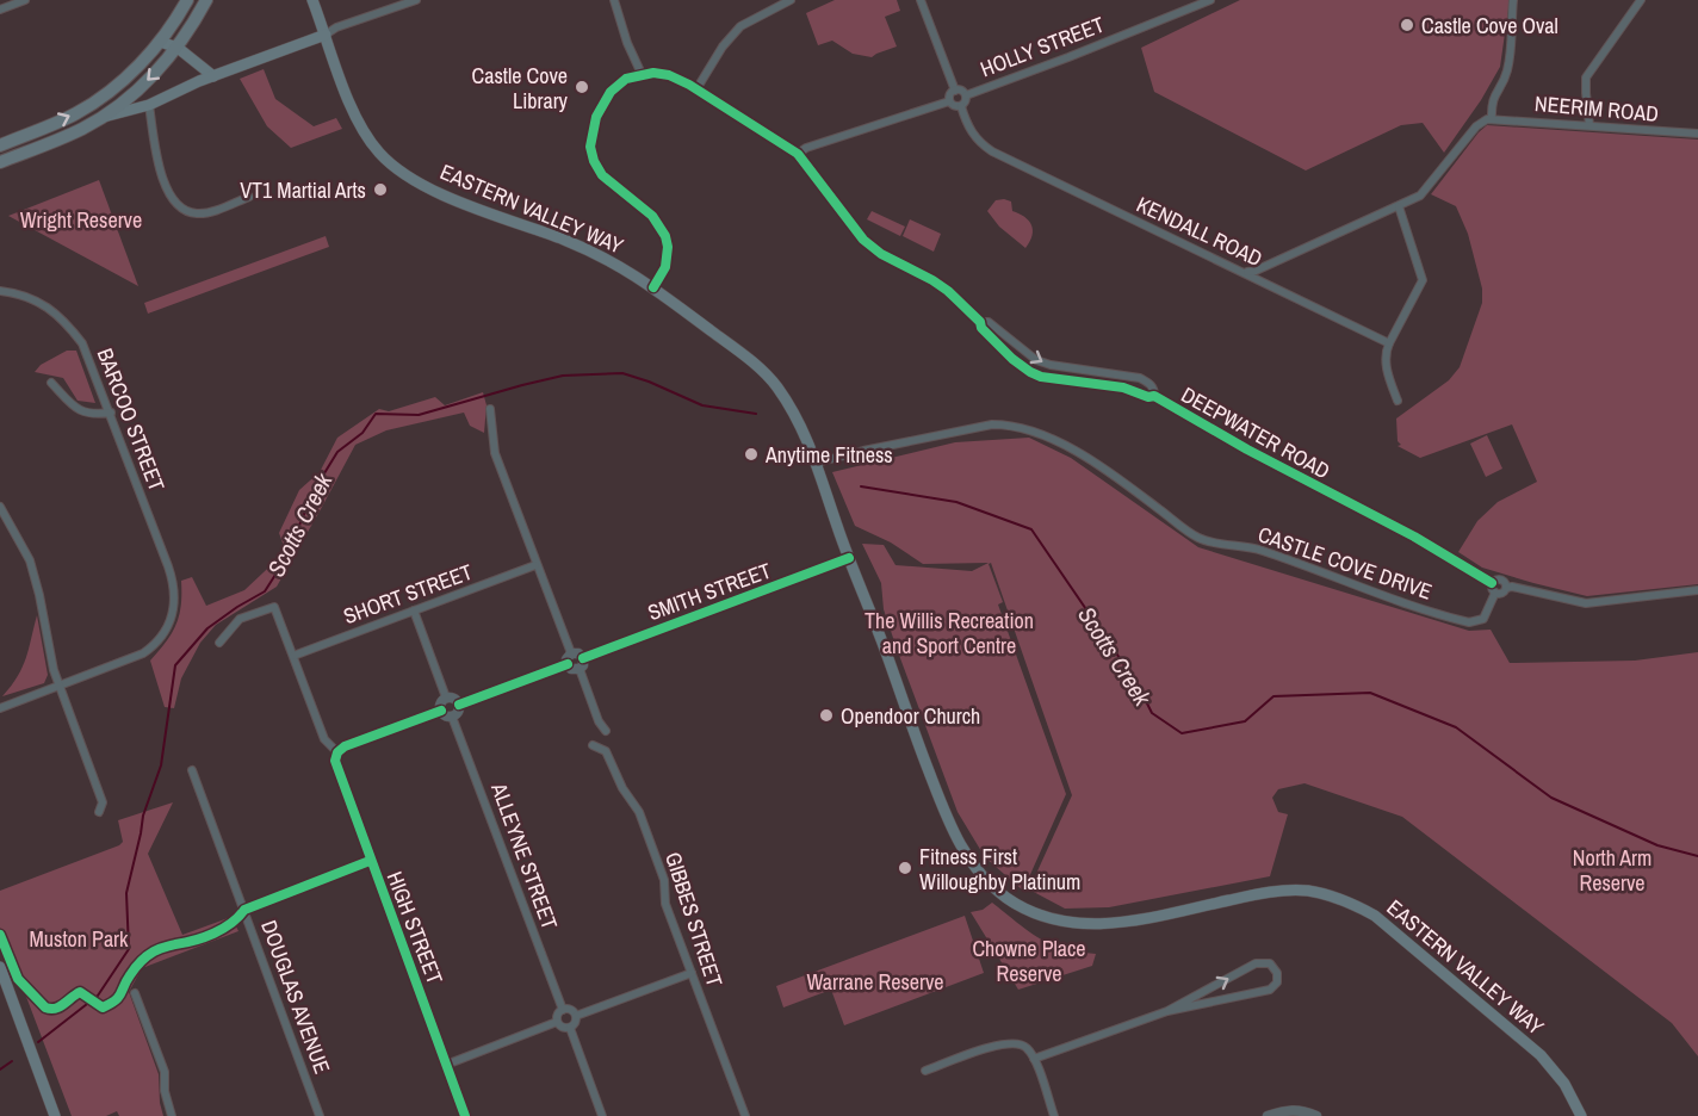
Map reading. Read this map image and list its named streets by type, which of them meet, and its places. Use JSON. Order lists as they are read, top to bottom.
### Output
{
  "streets": {
    "main road": ["EASTERN VALLEY WAY"],
    "street": [
      "HOLLY STREET",
      "NEERIM ROAD",
      "KENDALL ROAD",
      "BARCOO STREET",
      "DEEPWATER ROAD",
      "CASTLE COVE DRIVE",
      "SMITH STREET",
      "SHORT STREET",
      "ALLEYNE STREET",
      "GIBBES STREET",
      "HIGH STREET",
      "DOUGLAS AVENUE"
    ]
  },
  "crossings": [
    ["HOLLY STREET", "KENDALL ROAD"],
    ["EASTERN VALLEY WAY", "CASTLE COVE DRIVE"],
    ["EASTERN VALLEY WAY", "SMITH STREET"],
    ["DEEPWATER ROAD", "CASTLE COVE DRIVE"],
    ["SHORT STREET", "HIGH STREET"]
  ],
  "water": ["Scotts Creek"],
  "parks": [
    "Wright Reserve",
    "The Willis Recreation and Sport Centre",
    "North Arm Reserve",
    "Muston Park",
    "Chowne Place Reserve",
    "Warrane Reserve"
  ],
  "places": [
    "Castle Cove Oval",
    "Castle Cove Library",
    "VT1 Martial Arts",
    "Anytime Fitness",
    "Opendoor Church",
    "Fitness First Willoughby Platinum"
  ]
}
